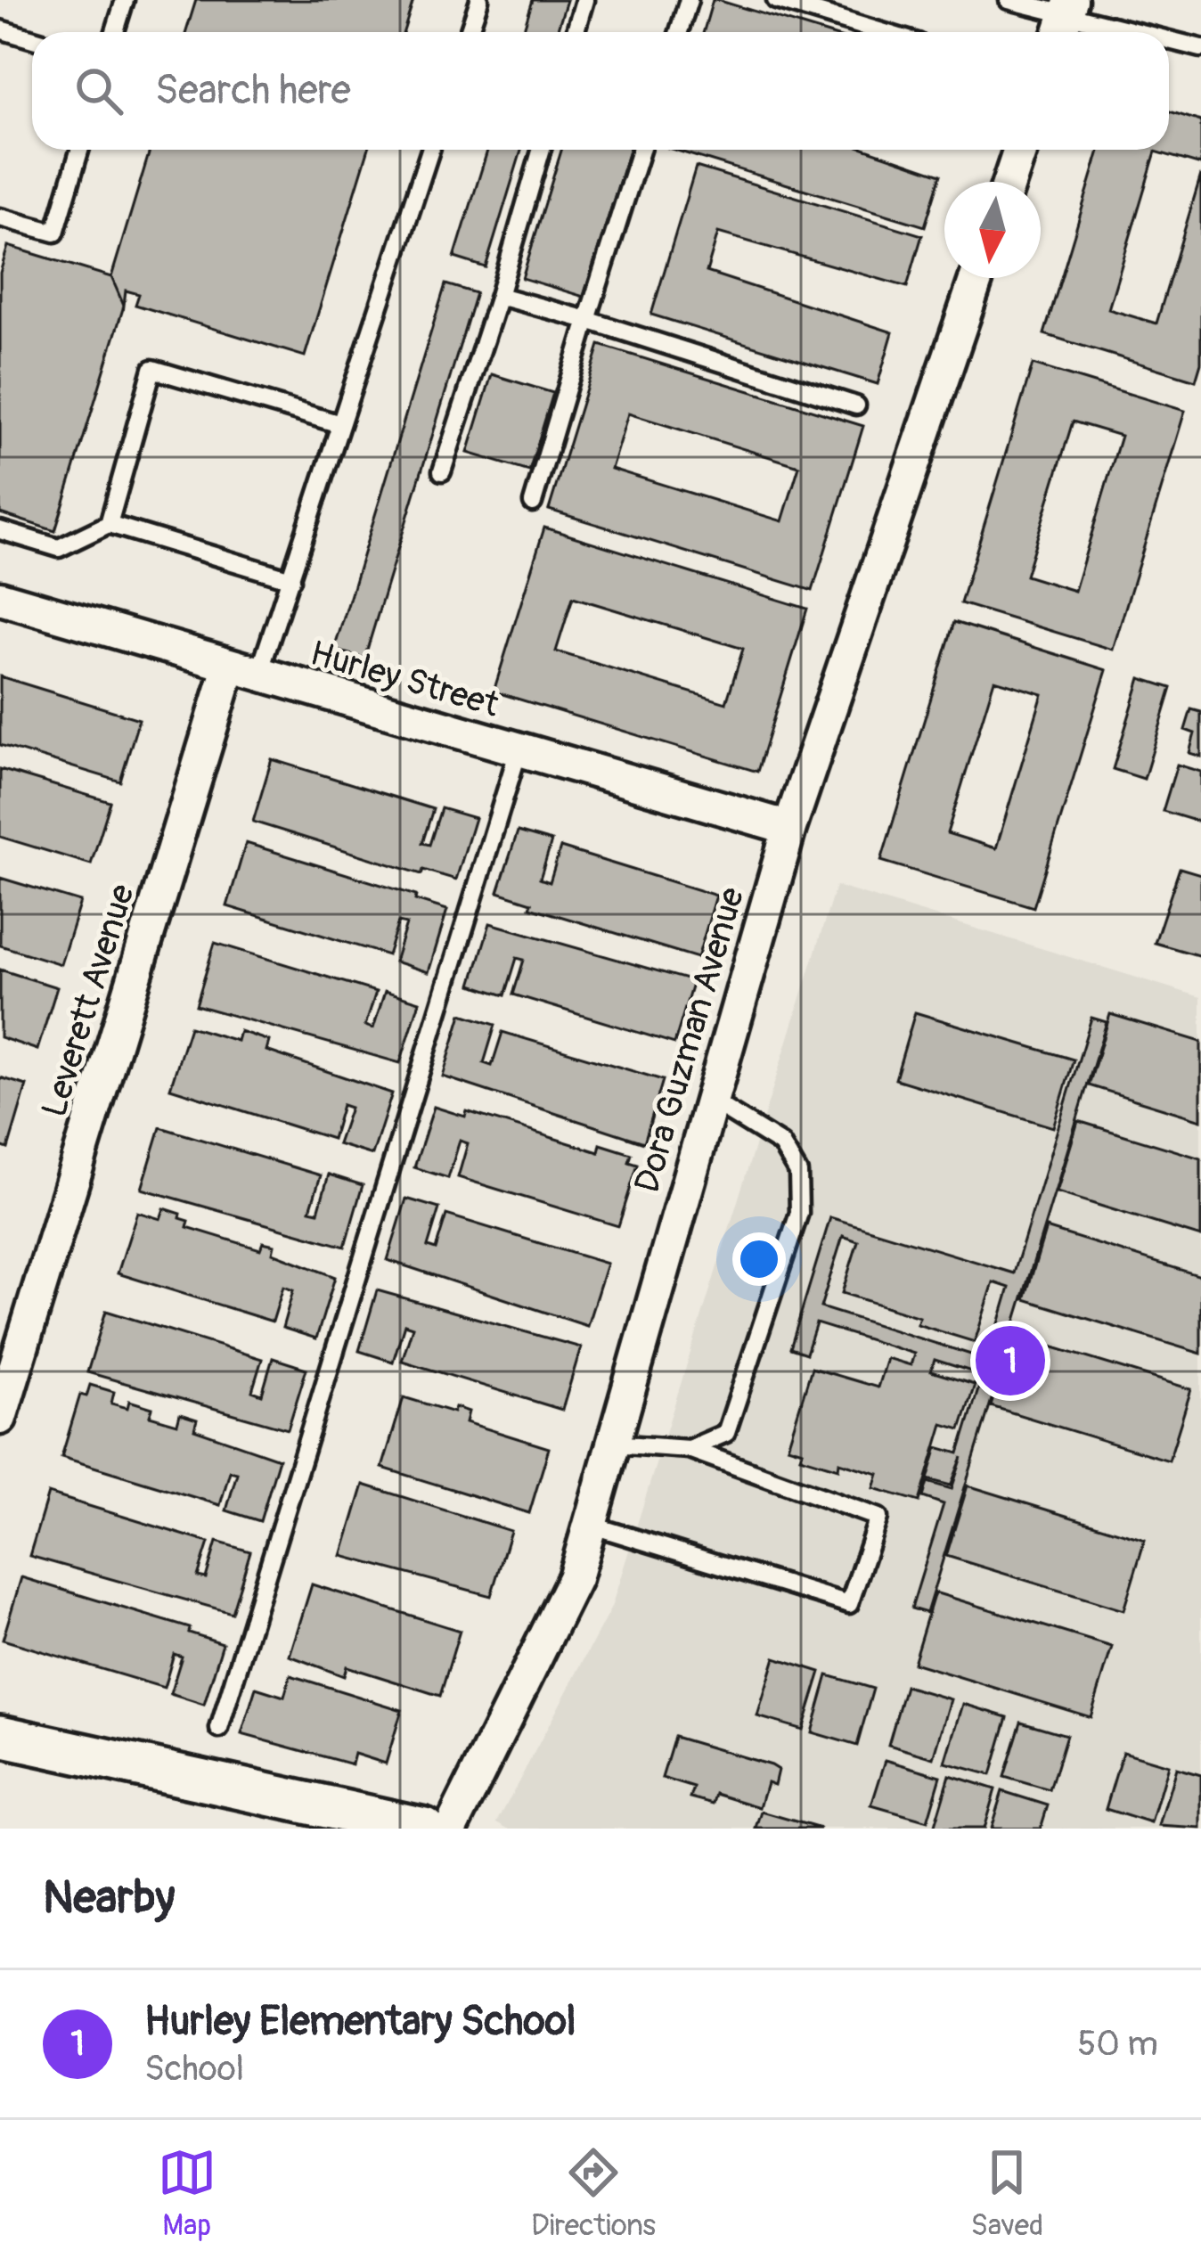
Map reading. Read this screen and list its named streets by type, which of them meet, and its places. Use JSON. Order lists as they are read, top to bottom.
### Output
{
  "streets": {
    "street": ["Hurley Street", "Leverett Avenue", "Dora Guzman Avenue"]
  },
  "crossings": [
    ["Hurley Street", "Leverett Avenue"],
    ["Hurley Street", "Dora Guzman Avenue"]
  ],
  "north": "bottom",
  "page": {
    "search": "Search here",
    "pins": "1",
    "heading": "Nearby",
    "list": [
      {
        "mark": "1",
        "name": "Hurley Elementary School",
        "note": "School",
        "value": "50 m"
      }
    ],
    "nav": ["Map", "Directions", "Saved"]
  }
}
